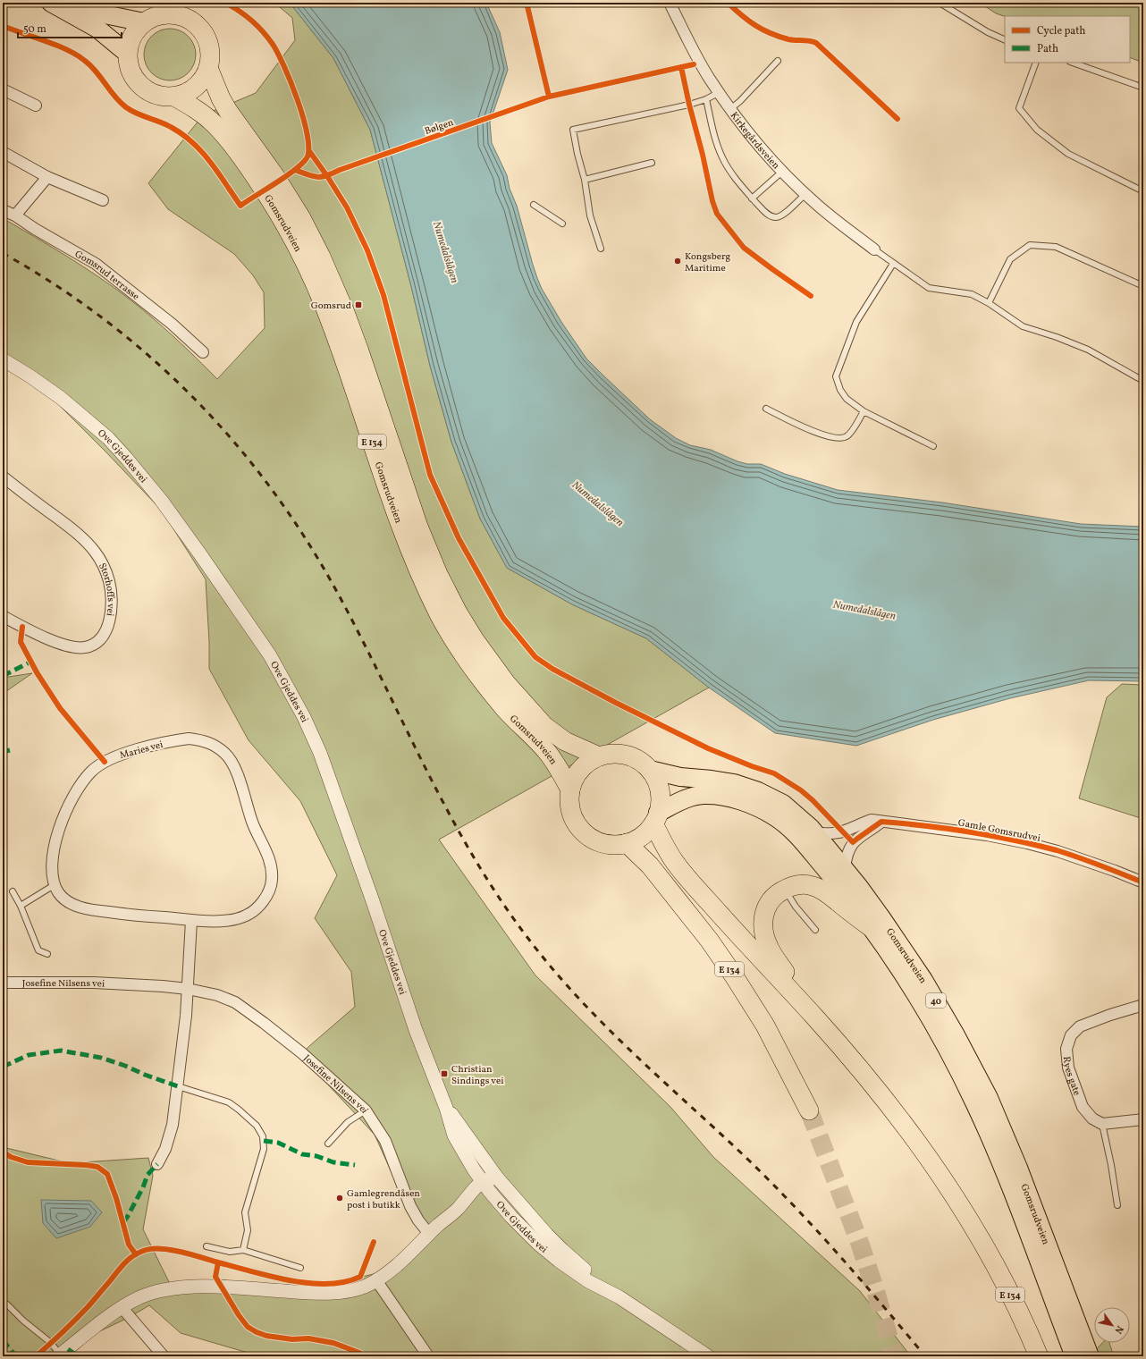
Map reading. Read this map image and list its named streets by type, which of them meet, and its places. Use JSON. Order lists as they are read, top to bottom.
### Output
{
  "streets": {
    "highway": ["Gomsrudveien", "E 134"],
    "main road": ["40"],
    "street": [
      "Kirkegårdsveien",
      "Gomsrud terrasse",
      "Ove Gjeddes vei",
      "Storhoffs vei",
      "Maries vei",
      "Gamle Gomsrudvei",
      "Josefine Nilsens vei",
      "Ryes gate"
    ],
    "cycle path": ["Bølgen"]
  },
  "crossings": [
    ["Gomsrudveien", "E 134"],
    ["Gomsrudveien", "Gamle Gomsrudvei"]
  ],
  "water": ["Numedalslågen"],
  "places": {
    "other": ["Kongsberg Maritime", "Gamlegrendåsen post i butikk"],
    "transit": ["Gomsrud", "Christian Sindings vei"]
  },
  "legend": ["Cycle path", "Path"],
  "scale_bar": "50 m",
  "north": "bottom right"
}
